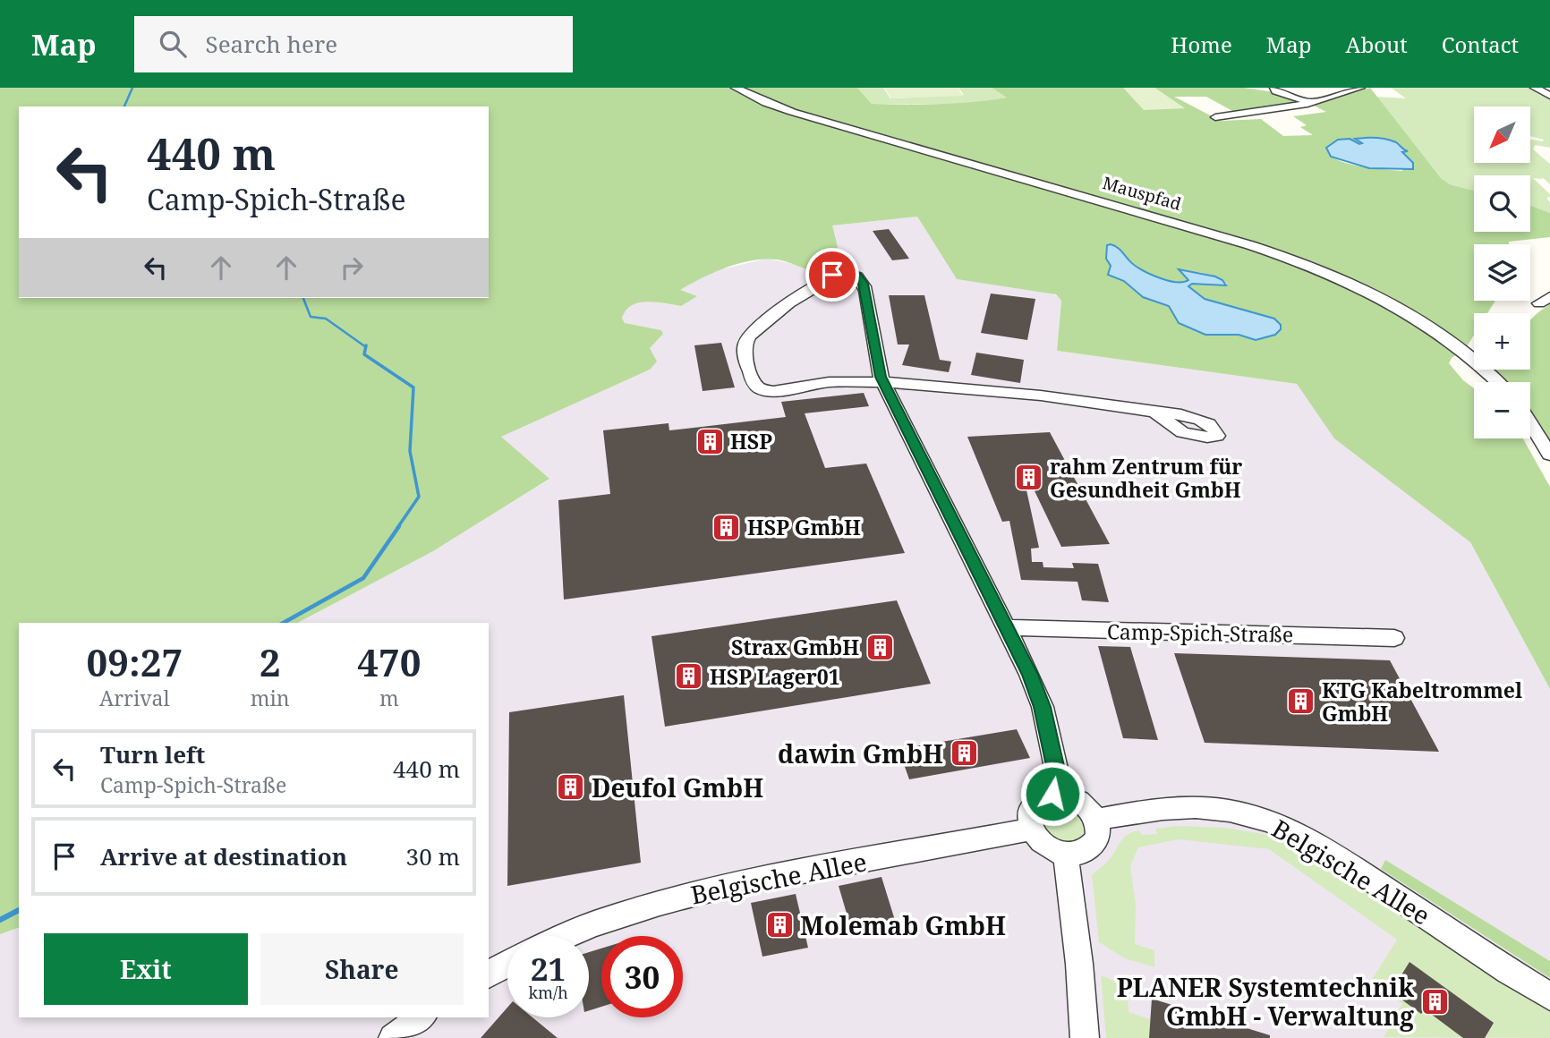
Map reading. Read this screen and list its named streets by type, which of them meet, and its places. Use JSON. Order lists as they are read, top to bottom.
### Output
{
  "streets": {
    "street": ["Mauspfad", "Camp-Spich-Straße", "Belgische Allee"]
  },
  "places": {
    "building": [
      "HSP",
      "rahm Zentrum für Gesundheit GmbH",
      "HSP GmbH",
      "Strax GmbH",
      "HSP Lager01",
      "KTG Kabeltrommel GmbH",
      "dawin GmbH",
      "Deufol GmbH",
      "Molemab GmbH",
      "PLANER Systemtechnik GmbH - Verwaltung"
    ]
  },
  "north": "bottom left",
  "page": {
    "header": "Map",
    "search": "Search here",
    "nav": [
      "Home",
      "Map",
      "About",
      "Contact"
    ],
    "map_buttons": ["+", "−"],
    "turn": ["440 m", "Camp-Spich-Straße"],
    "eta": [
      "09:27",
      "Arrival",
      "2",
      "min",
      "470",
      "m"
    ],
    "list": [
      {
        "name": "Turn left",
        "note": "Camp-Spich-Straße",
        "value": "440 m"
      },
      {
        "name": "Arrive at destination",
        "value": "30 m"
      }
    ],
    "buttons": ["Exit", "Share"],
    "speed": "21 km/h",
    "limit": "30"
  }
}
